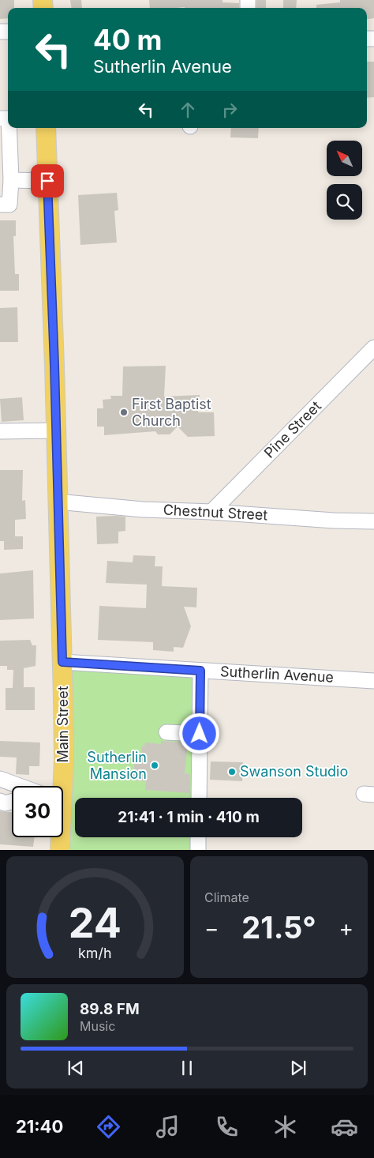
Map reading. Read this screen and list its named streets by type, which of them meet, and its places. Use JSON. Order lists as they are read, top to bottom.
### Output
{
  "streets": {
    "main road": ["Main Street"],
    "street": ["Pine Street", "Chestnut Street", "Sutherlin Avenue"]
  },
  "crossings": [
    ["Pine Street", "Chestnut Street"],
    ["Chestnut Street", "Main Street"],
    ["Sutherlin Avenue", "Main Street"]
  ],
  "places": ["First Baptist Church", "Sutherlin Mansion", "Swanson Studio"],
  "north": "top left",
  "page": {
    "turn": ["40 m", "Sutherlin Avenue"],
    "limit": "30",
    "trip": "21:41 · 1 min · 410 m",
    "tile": "Climate",
    "heat": ["−", "21.5°", "+"],
    "song": ["89.8 FM", "Music"],
    "tabs": "21:40",
    "gauge": ["24", "km/h"]
  }
}
